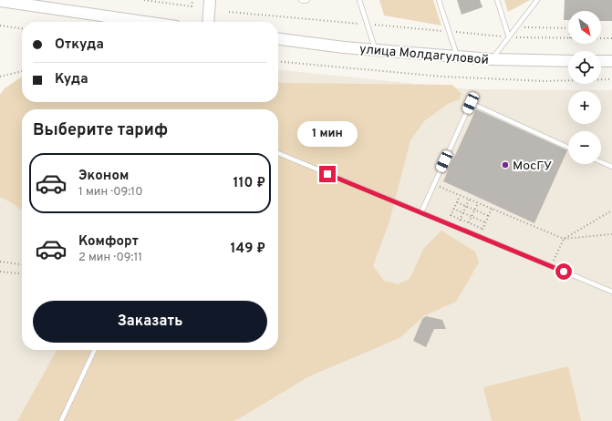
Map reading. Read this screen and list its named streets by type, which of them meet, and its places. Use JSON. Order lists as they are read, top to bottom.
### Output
{
  "streets": {
    "street": ["улица Молдагуловой"]
  },
  "places": ["МосГУ"],
  "north": "bottom right",
  "page": {
    "map_buttons": ["+", "−"],
    "banner": ["Откуда", "Куда"],
    "heading": "Выберите тариф",
    "bubble": "1 мин",
    "list": [
      {
        "name": "Эконом",
        "note": "1 мин · 09:10",
        "value": "110 ₽"
      },
      {
        "name": "Комфорт",
        "note": "2 мин · 09:11",
        "value": "149 ₽"
      }
    ],
    "buttons": "Заказать"
  }
}
